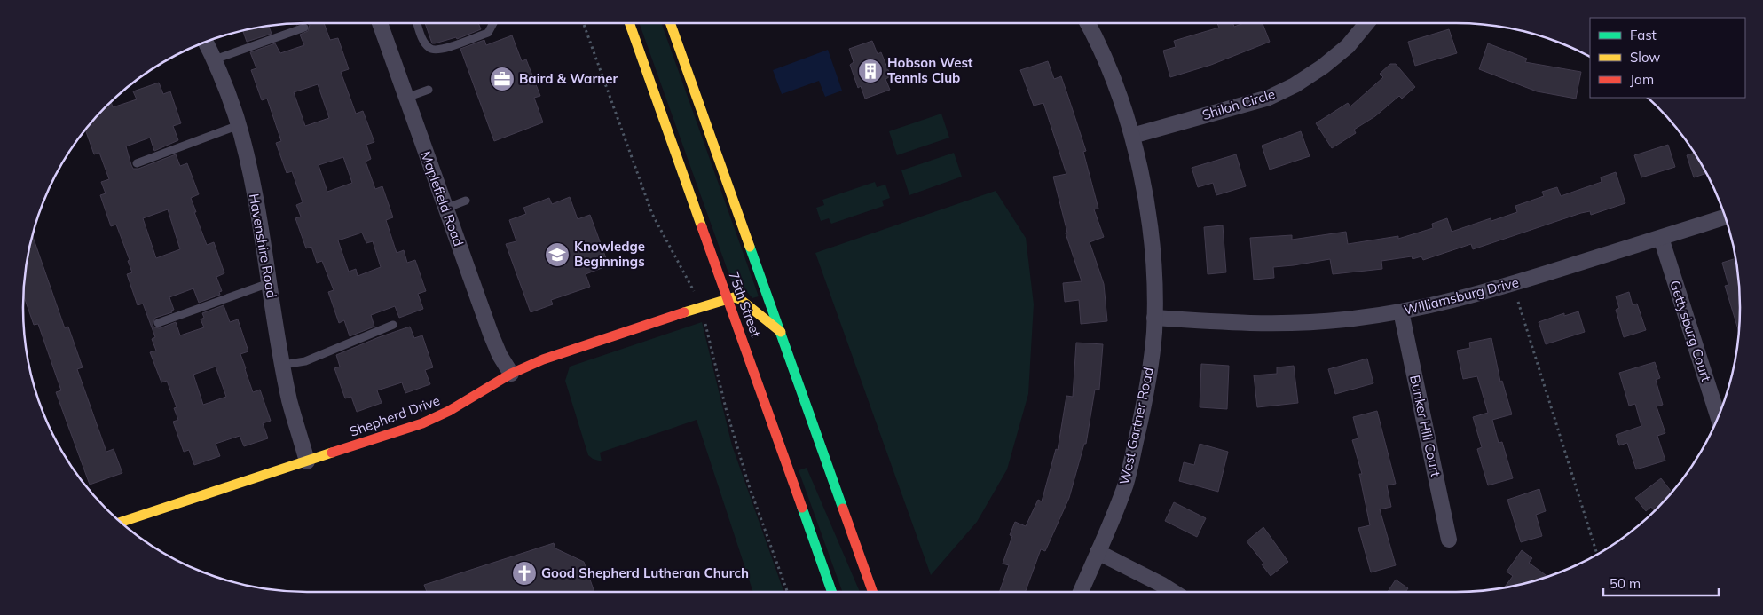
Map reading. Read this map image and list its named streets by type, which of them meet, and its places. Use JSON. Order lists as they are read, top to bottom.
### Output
{
  "streets": {
    "main road": ["75th Street", "Shepherd Drive"],
    "street": [
      "Shiloh Circle",
      "Maplefield Road",
      "Havenshire Road",
      "Williamsburg Drive",
      "Gettysburg Court",
      "West Gartner Road",
      "Bunker Hill Court"
    ]
  },
  "crossings": [
    ["Shiloh Circle", "West Gartner Road"],
    ["Maplefield Road", "Shepherd Drive"],
    ["Havenshire Road", "Shepherd Drive"],
    ["Williamsburg Drive", "Gettysburg Court"],
    ["Williamsburg Drive", "West Gartner Road"],
    ["Williamsburg Drive", "Bunker Hill Court"],
    ["75th Street", "Shepherd Drive"]
  ],
  "places": {
    "building": ["Hobson West Tennis Club"],
    "office": ["Baird & Warner"],
    "school or university": ["Knowledge Beginnings"],
    "church": ["Good Shepherd Lutheran Church"]
  },
  "legend": ["Fast", "Slow", "Jam"],
  "scale_bar": "50 m"
}
